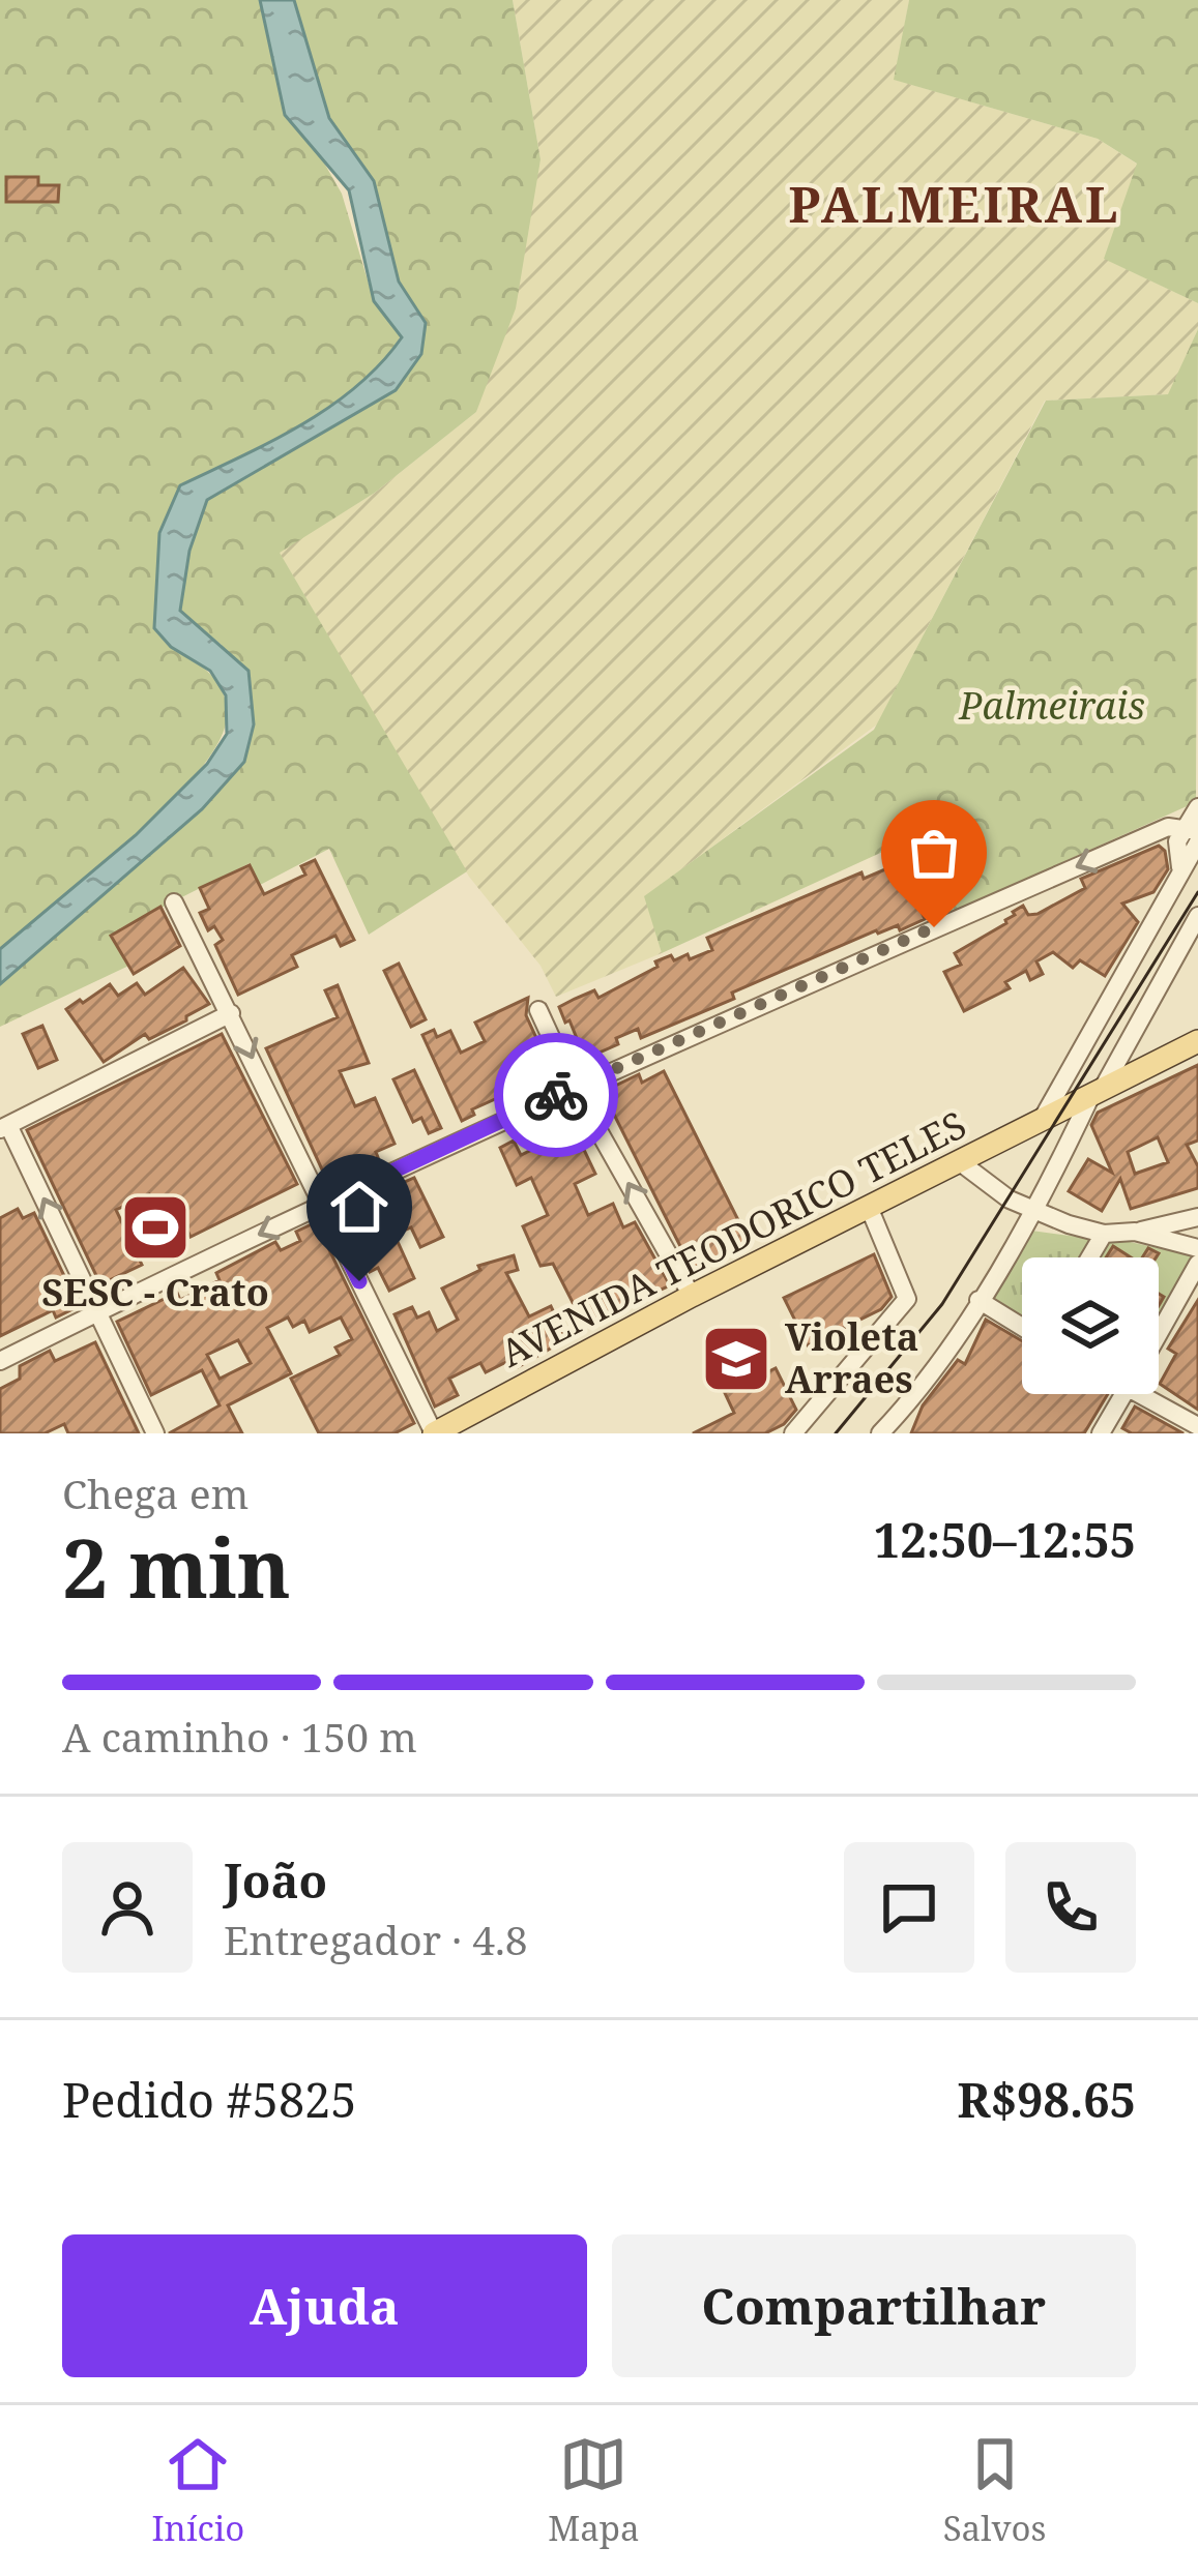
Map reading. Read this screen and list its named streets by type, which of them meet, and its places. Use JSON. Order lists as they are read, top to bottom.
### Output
{
  "streets": {
    "main road": ["AVENIDA TEODORICO TELES"]
  },
  "districts": ["PALMEIRAL"],
  "parks": ["Palmeirais"],
  "places": {
    "sports": ["SESC - Crato"],
    "school or university": ["Violeta Arraes"]
  },
  "page": {
    "heading": ["2 min", "Chega em", "12:50–12:55"],
    "panel": [
      "João",
      "Entregador · 4.8",
      "Pedido #5825",
      "R$98.65"
    ],
    "bar": "A caminho · 150 m",
    "buttons": ["Ajuda", "Compartilhar"],
    "tabs": ["Início", "Mapa", "Salvos"]
  }
}
